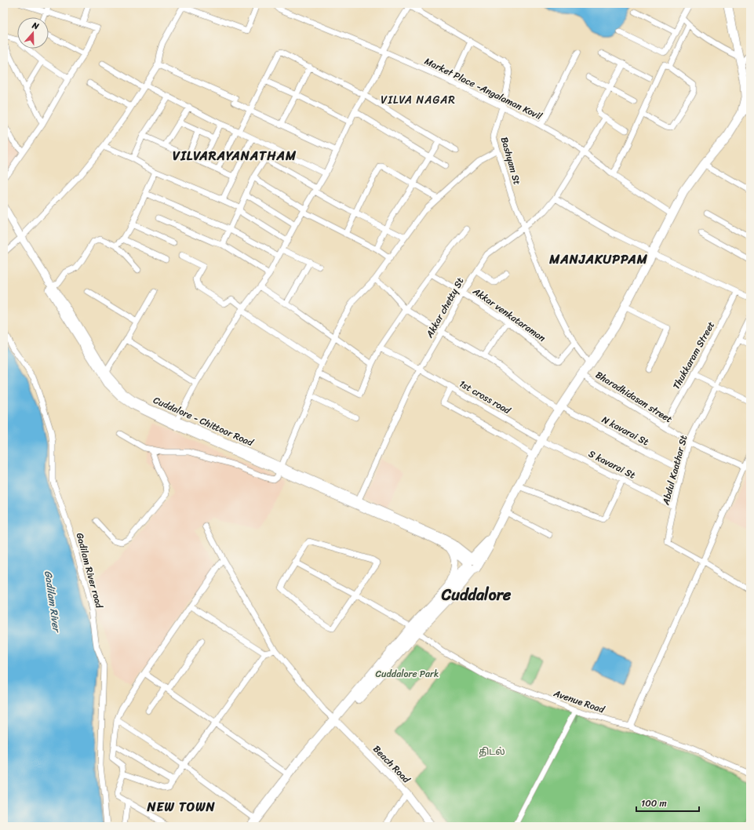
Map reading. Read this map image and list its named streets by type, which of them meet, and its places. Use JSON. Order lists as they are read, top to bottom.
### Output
{
  "streets": {
    "main road": ["Cuddalore - Chittoor Road", "Beach Road"],
    "street": [
      "Market Place -Angalaman Kovil",
      "Bashyam St",
      "Akkar chetty St",
      "Akkar venkataraman",
      "Thukkaram Street",
      "1st cross road",
      "Bharadhidasan street",
      "N kavarai St",
      "S kavarai St",
      "Abdul Kaathar St",
      "Gadilam River road",
      "Avenue Road"
    ]
  },
  "crossings": [
    ["Market Place -Angalaman Kovil", "Bashyam St"],
    ["Market Place -Angalaman Kovil", "Akkar chetty St"],
    ["Bashyam St", "Akkar chetty St"],
    ["Bashyam St", "Akkar venkataraman"],
    ["Akkar chetty St", "Akkar venkataraman"],
    ["Akkar chetty St", "1st cross road"],
    ["Akkar chetty St", "Cuddalore - Chittoor Road"],
    ["Akkar chetty St", "N kavarai St"],
    ["Thukkaram Street", "Bharadhidasan street"],
    ["1st cross road", "S kavarai St"],
    ["Bharadhidasan street", "Abdul Kaathar St"],
    ["N kavarai St", "Abdul Kaathar St"],
    ["S kavarai St", "Abdul Kaathar St"]
  ],
  "districts": [
    "VILVA NAGAR",
    "VILVARAYANATHAM",
    "MANJAKUPPAM",
    "Cuddalore",
    "NEW TOWN"
  ],
  "water": ["Gadilam River"],
  "parks": ["Cuddalore Park", "திடல்"],
  "scale_bar": "100 m",
  "north": "top"
}
